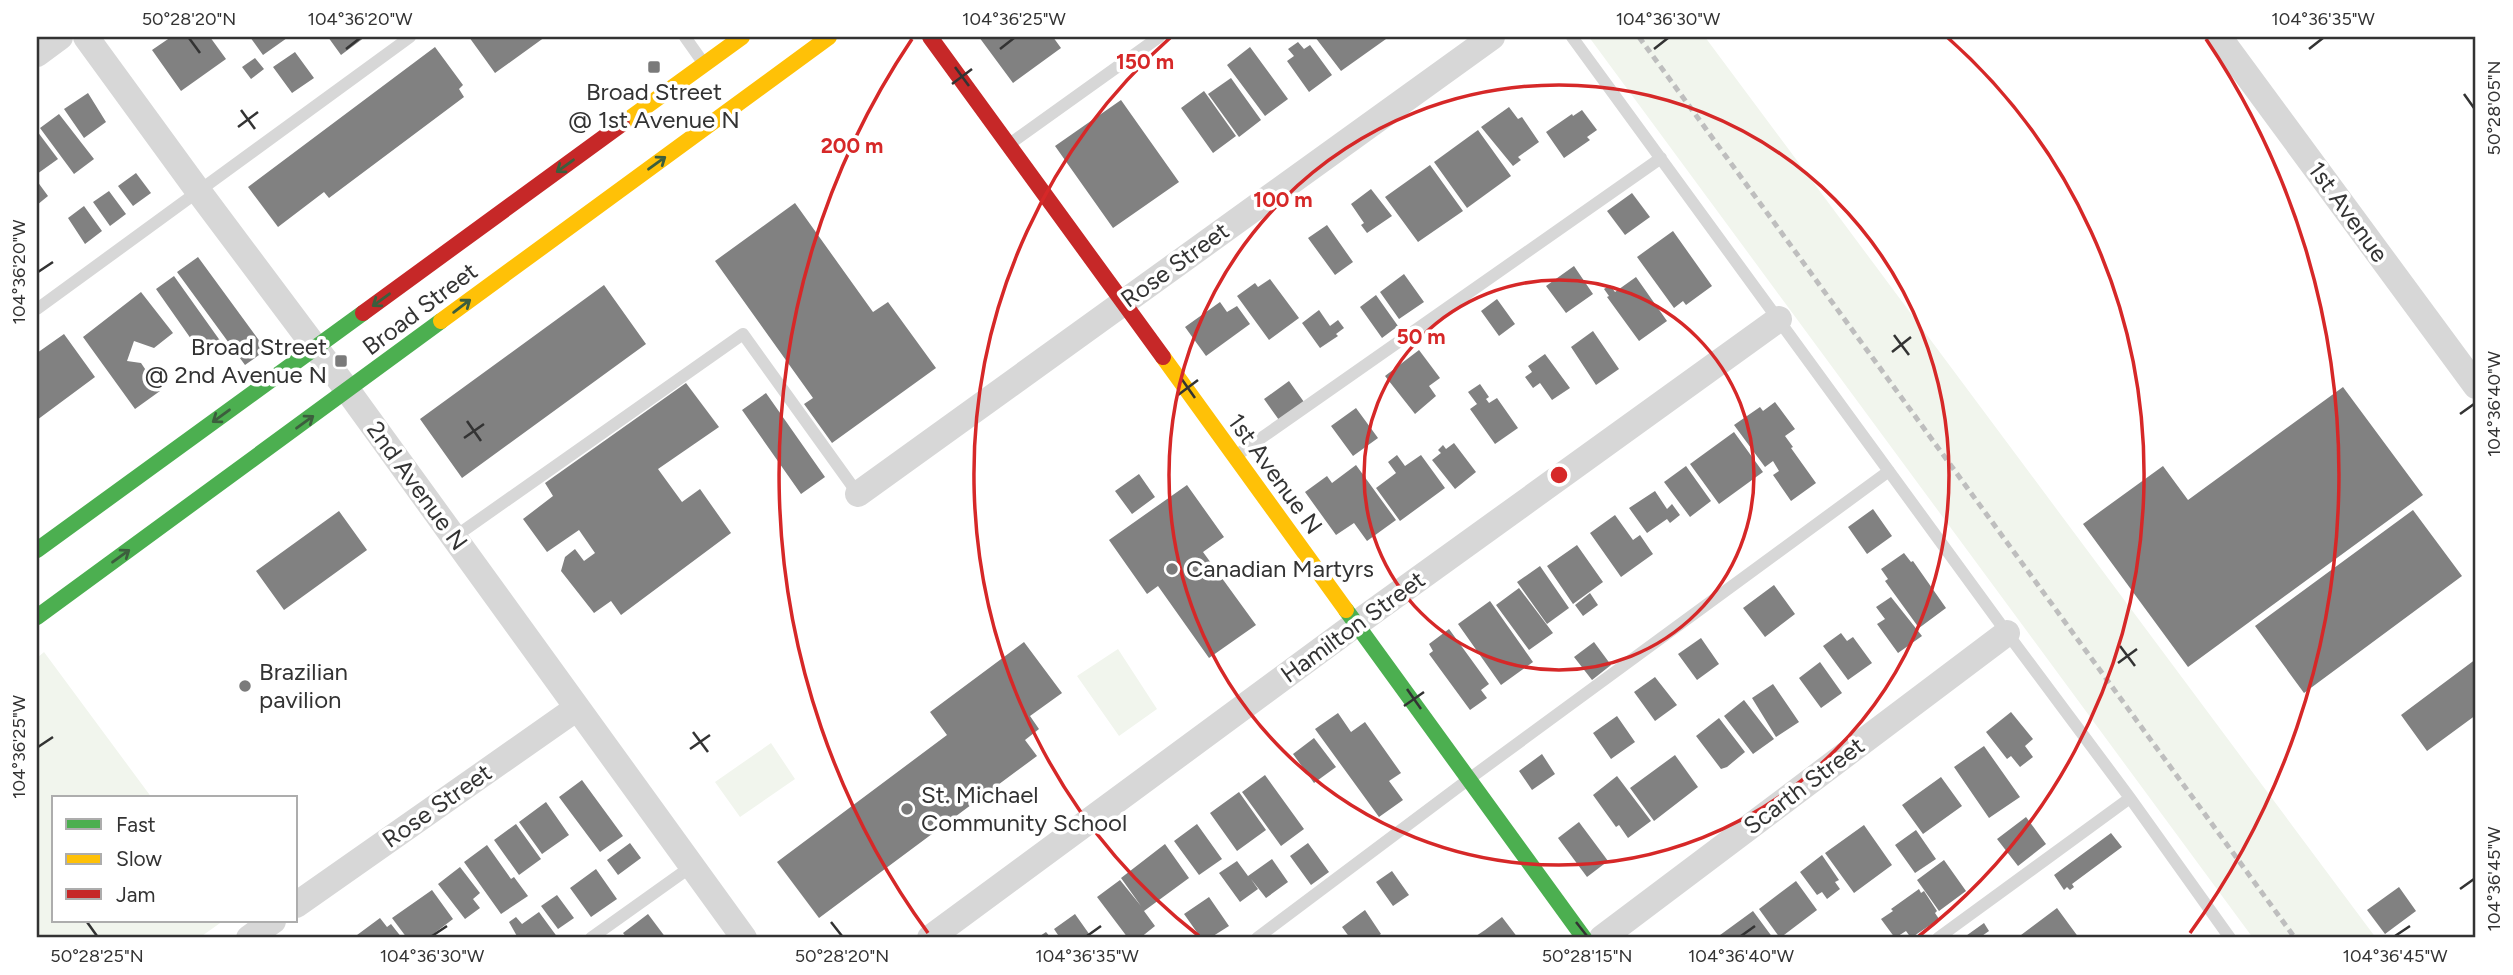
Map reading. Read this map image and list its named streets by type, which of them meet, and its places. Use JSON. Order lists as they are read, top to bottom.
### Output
{
  "streets": {
    "main road": ["Broad Street", "1st Avenue N"],
    "street": [
      "1st Avenue",
      "Rose Street",
      "2nd Avenue N",
      "Hamilton Street",
      "Scarth Street"
    ]
  },
  "crossings": [
    ["Rose Street", "1st Avenue N"],
    ["Rose Street", "2nd Avenue N"],
    ["Broad Street", "2nd Avenue N"],
    ["1st Avenue N", "Hamilton Street"]
  ],
  "places": {
    "transit": ["Broad Street @ 1st Avenue N", "Broad Street @ 2nd Avenue N"],
    "other": ["Canadian Martyrs", "Brazilian pavilion", "St. Michael Community School"]
  },
  "legend": ["Fast", "Slow", "Jam"],
  "coordinates": [
    "50°28'20\"N",
    "104°36'20\"W",
    "104°36'25\"W",
    "104°36'30\"W",
    "104°36'35\"W",
    "50°28'05\"N",
    "104°36'40\"W",
    "104°36'45\"W",
    "50°28'25\"N",
    "50°28'15\"N"
  ],
  "rings": [
    "150 m",
    "200 m",
    "100 m",
    "50 m"
  ]
}
